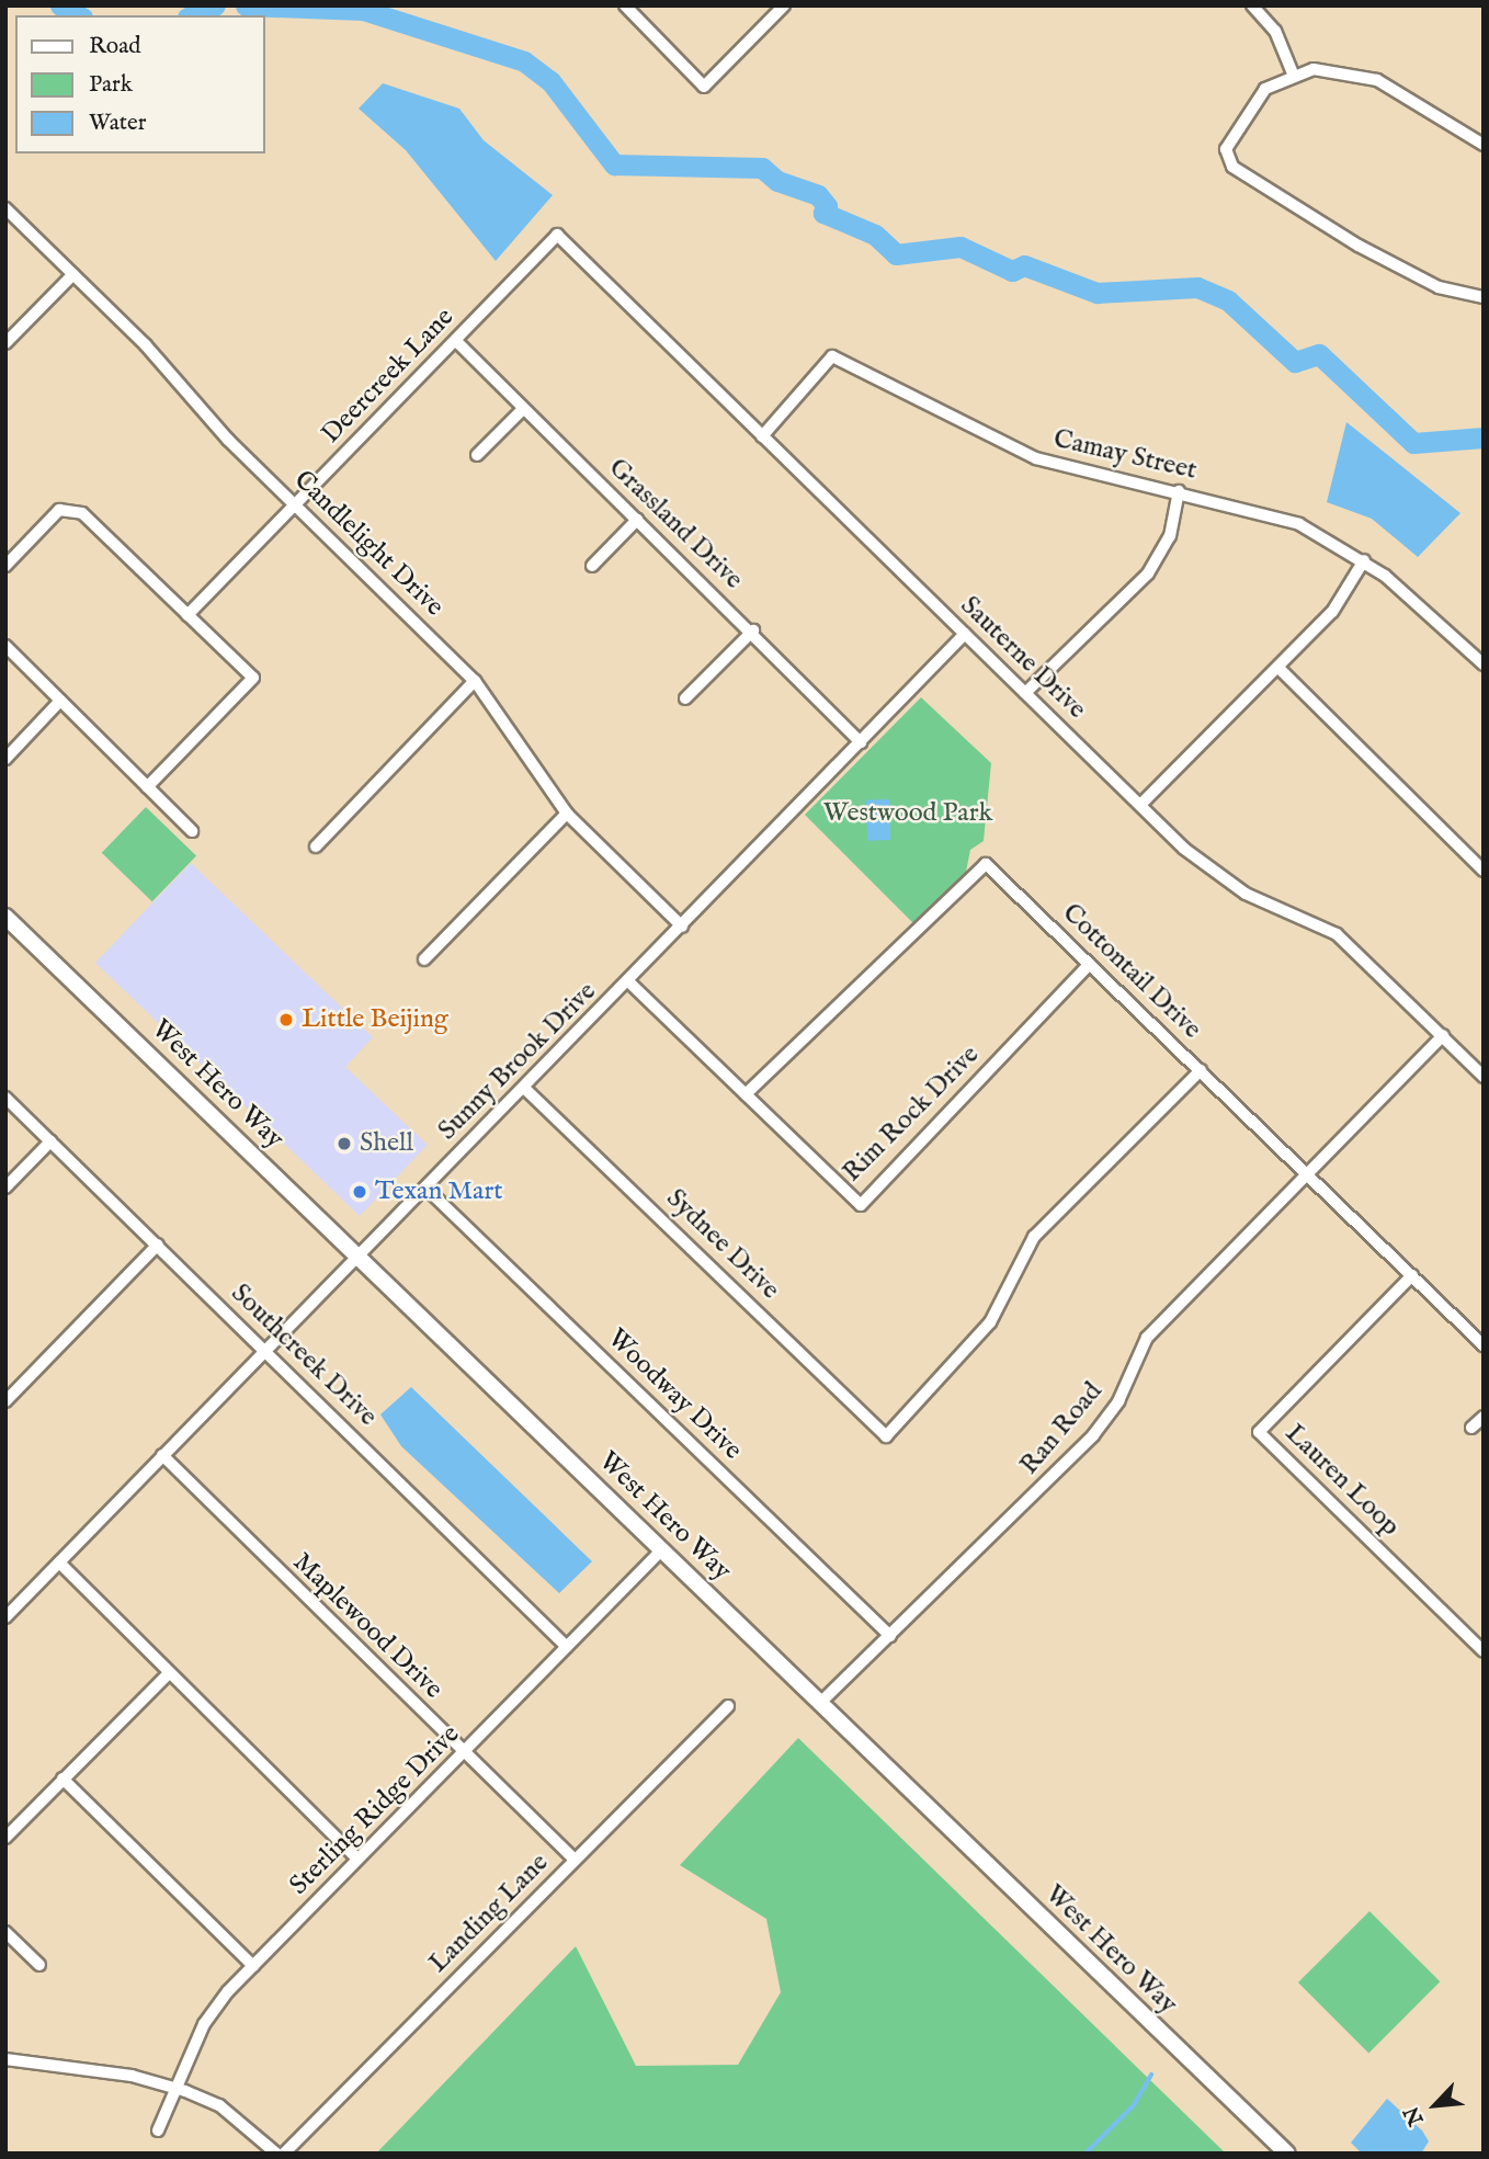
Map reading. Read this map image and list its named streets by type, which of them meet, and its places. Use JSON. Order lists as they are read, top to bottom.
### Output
{
  "streets": {
    "main road": ["West Hero Way"],
    "street": [
      "Deercreek Lane",
      "Camay Street",
      "Grassland Drive",
      "Candlelight Drive",
      "Sauterne Drive",
      "Cottontail Drive",
      "Sunny Brook Drive",
      "Rim Rock Drive",
      "Sydnee Drive",
      "Southcreek Drive",
      "Woodway Drive",
      "Ran Road",
      "Lauren Loop",
      "Maplewood Drive",
      "Sterling Ridge Drive",
      "Landing Lane"
    ]
  },
  "crossings": [
    ["Deercreek Lane", "Grassland Drive"],
    ["Deercreek Lane", "Candlelight Drive"],
    ["Deercreek Lane", "Sauterne Drive"],
    ["Camay Street", "Sauterne Drive"],
    ["Grassland Drive", "Sunny Brook Drive"],
    ["Candlelight Drive", "Sunny Brook Drive"],
    ["Sauterne Drive", "Sunny Brook Drive"],
    ["Sauterne Drive", "Ran Road"],
    ["Cottontail Drive", "Rim Rock Drive"],
    ["Cottontail Drive", "Sydnee Drive"],
    ["Cottontail Drive", "Ran Road"],
    ["Cottontail Drive", "Lauren Loop"],
    ["Sunny Brook Drive", "West Hero Way"],
    ["Sunny Brook Drive", "Rim Rock Drive"],
    ["Sunny Brook Drive", "Sydnee Drive"],
    ["Sunny Brook Drive", "Southcreek Drive"],
    ["Sunny Brook Drive", "Woodway Drive"],
    ["Sunny Brook Drive", "Maplewood Drive"],
    ["West Hero Way", "Ran Road"],
    ["West Hero Way", "Sterling Ridge Drive"],
    ["Southcreek Drive", "Sterling Ridge Drive"],
    ["Woodway Drive", "Ran Road"],
    ["Maplewood Drive", "Sterling Ridge Drive"],
    ["Maplewood Drive", "Landing Lane"]
  ],
  "parks": ["Westwood Park"],
  "places": ["Little Beijing", "Shell", "Texan Mart"],
  "legend": ["Road", "Park", "Water"],
  "north": "bottom left"
}
